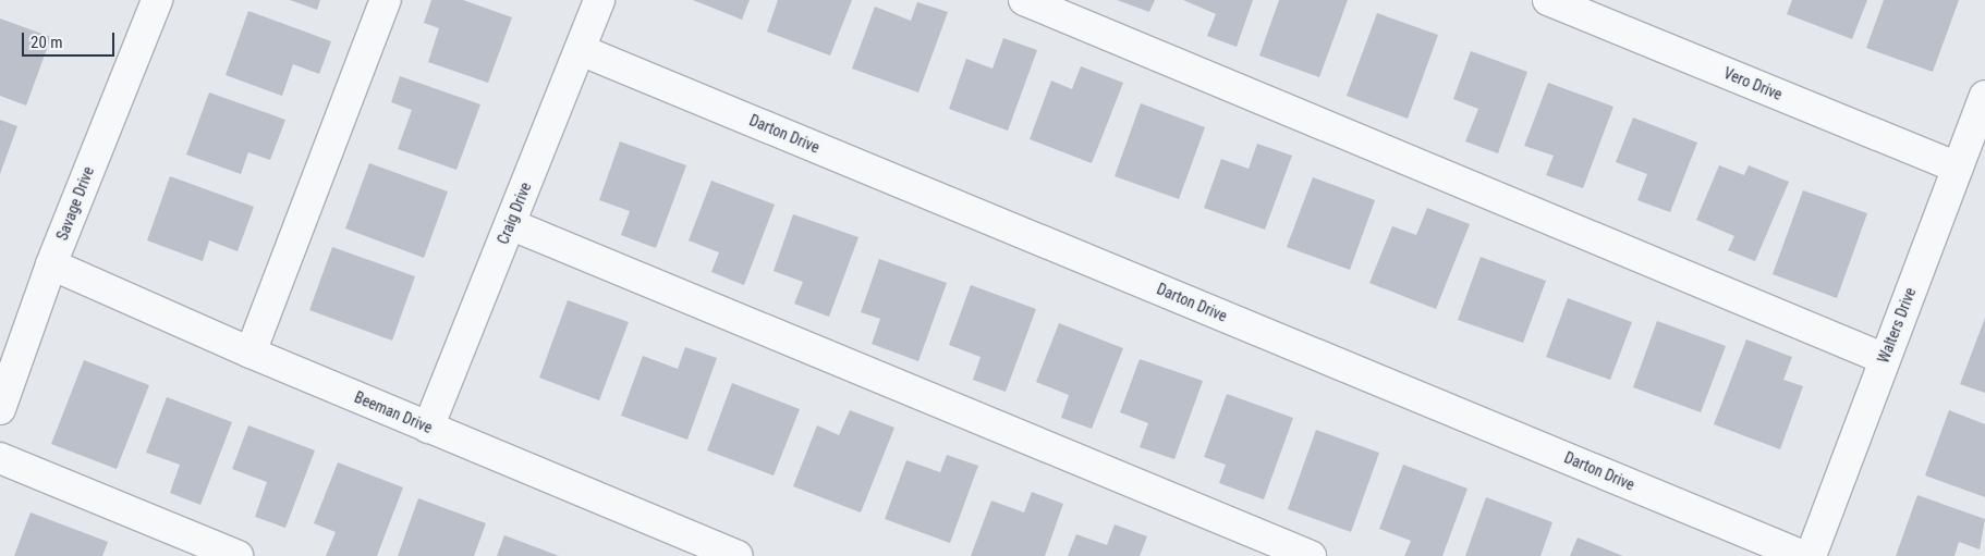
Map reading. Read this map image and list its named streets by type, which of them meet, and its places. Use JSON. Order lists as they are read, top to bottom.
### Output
{
  "streets": {
    "street": [
      "Vero Drive",
      "Darton Drive",
      "Savage Drive",
      "Craig Drive",
      "Walters Drive",
      "Beeman Drive"
    ]
  },
  "crossings": [
    ["Vero Drive", "Walters Drive"],
    ["Darton Drive", "Craig Drive"],
    ["Savage Drive", "Beeman Drive"],
    ["Craig Drive", "Beeman Drive"]
  ],
  "scale_bar": "20 m"
}
